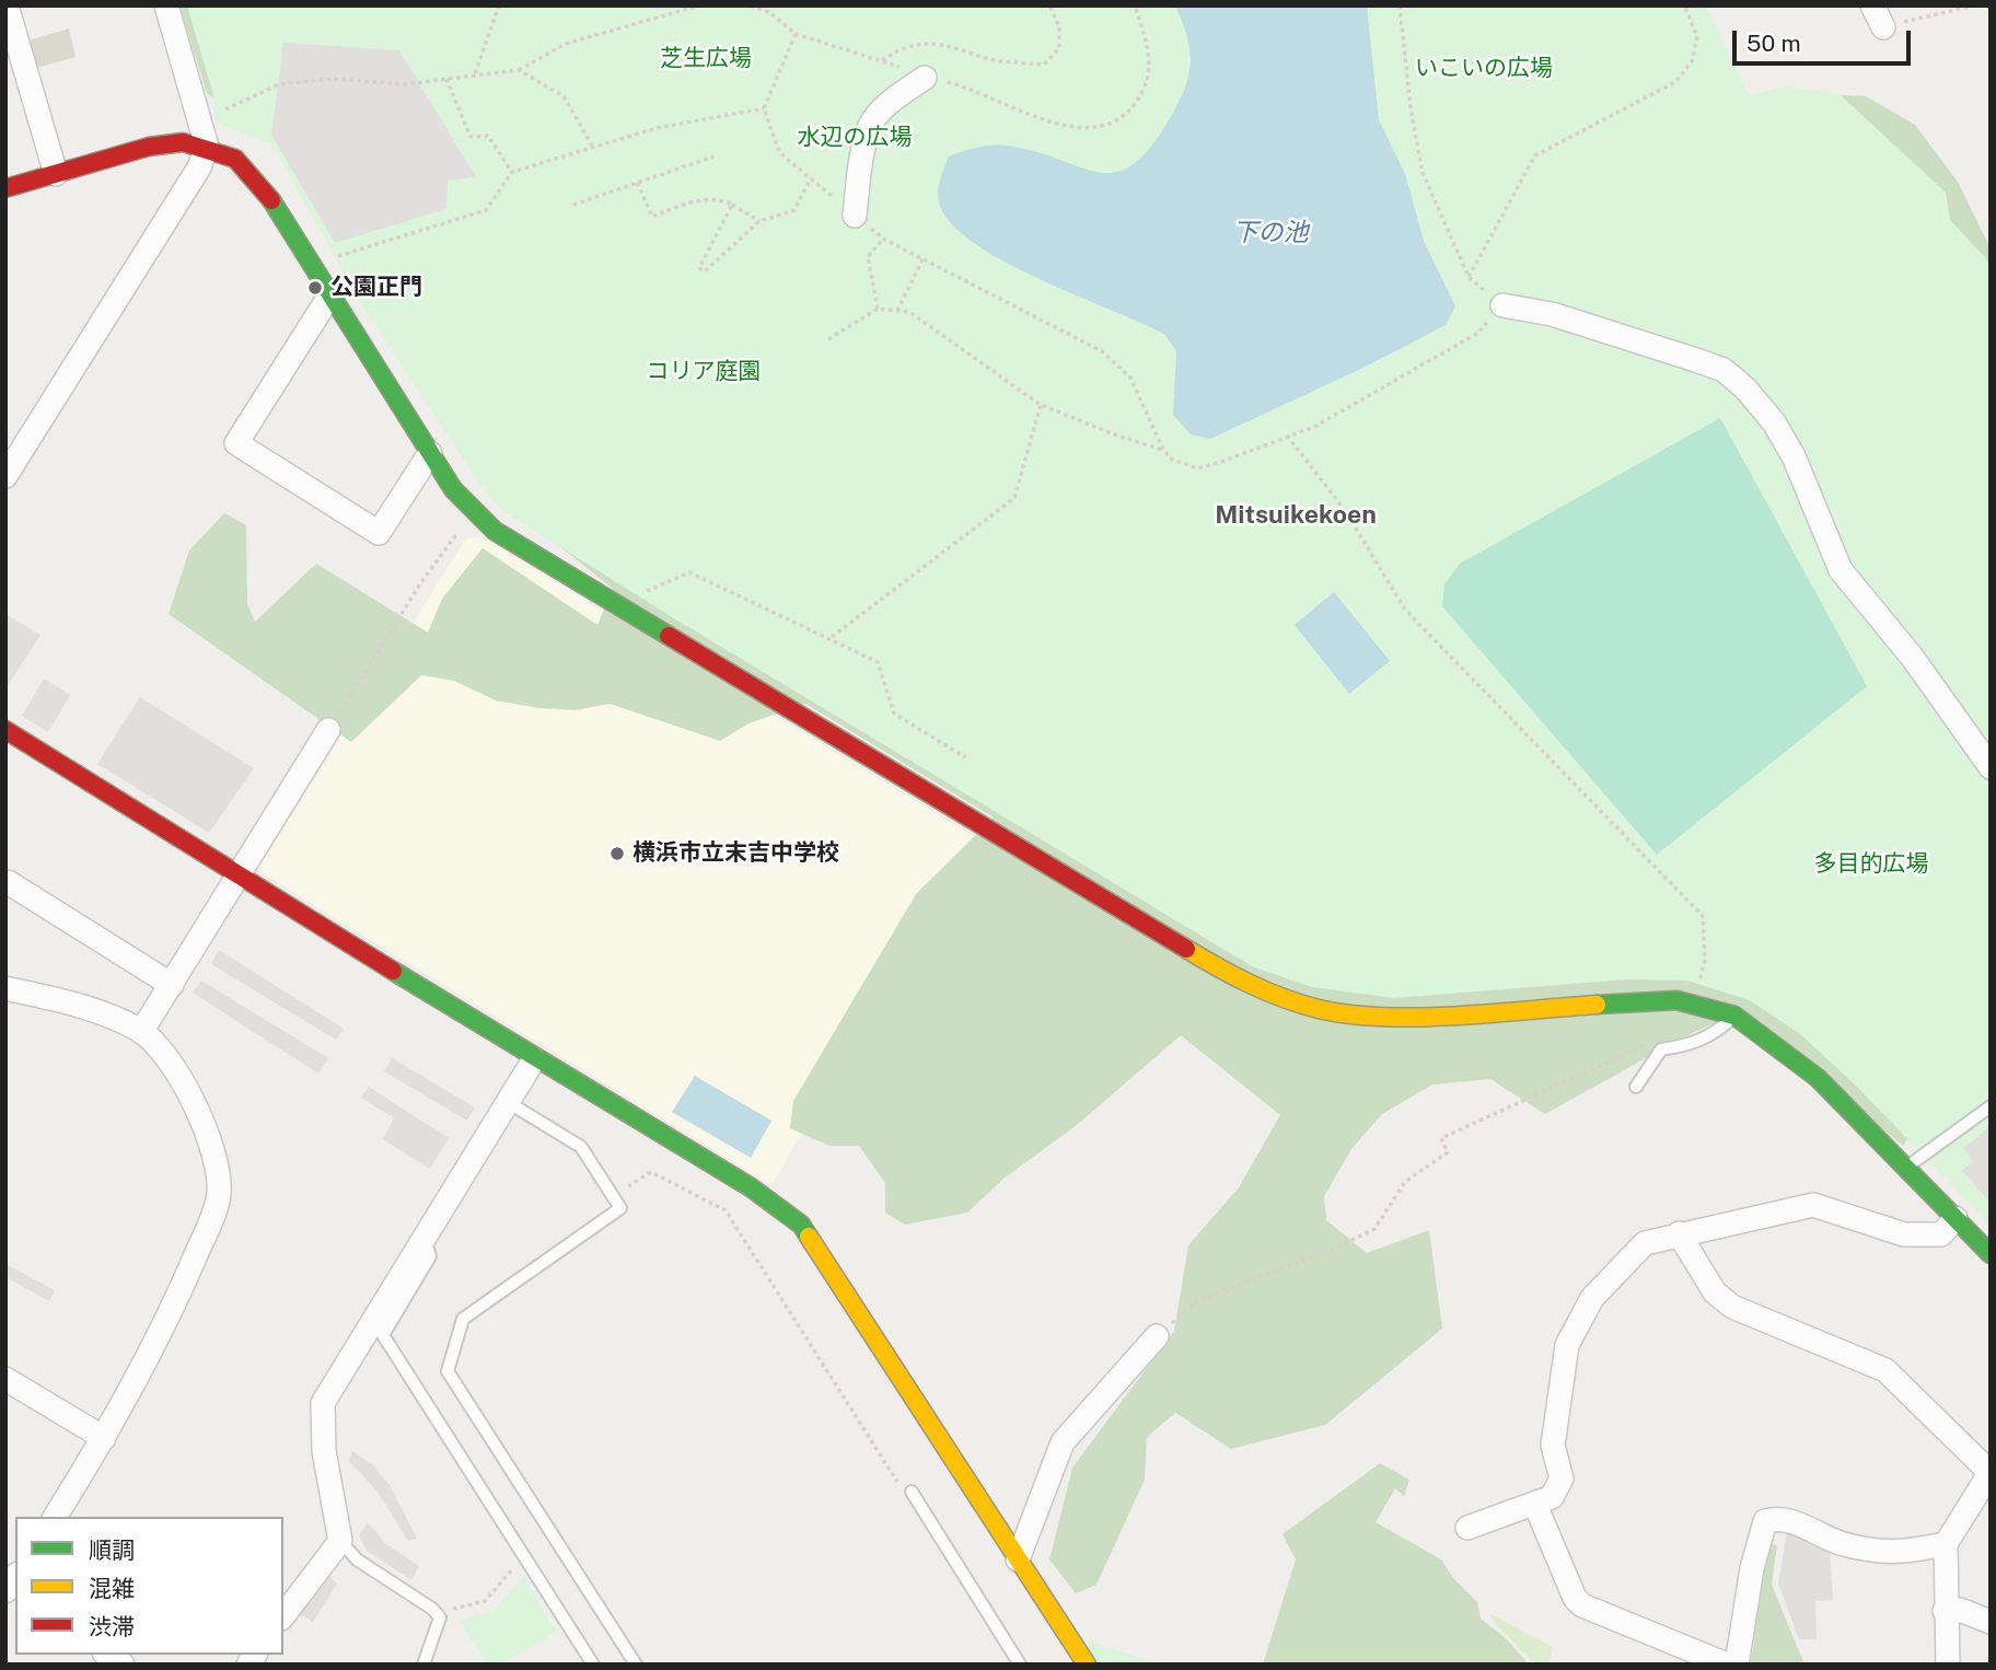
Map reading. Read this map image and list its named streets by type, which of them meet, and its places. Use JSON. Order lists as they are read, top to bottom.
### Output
{
  "districts": ["Mitsuikekoen"],
  "water": ["下の池"],
  "parks": [
    "芝生広場",
    "いこいの広場",
    "水辺の広場",
    "コリア庭園",
    "多目的広場"
  ],
  "places": ["公園正門", "横浜市立末吉中学校"],
  "legend": ["順調", "混雑", "渋滞"],
  "scale_bar": "50 m"
}
